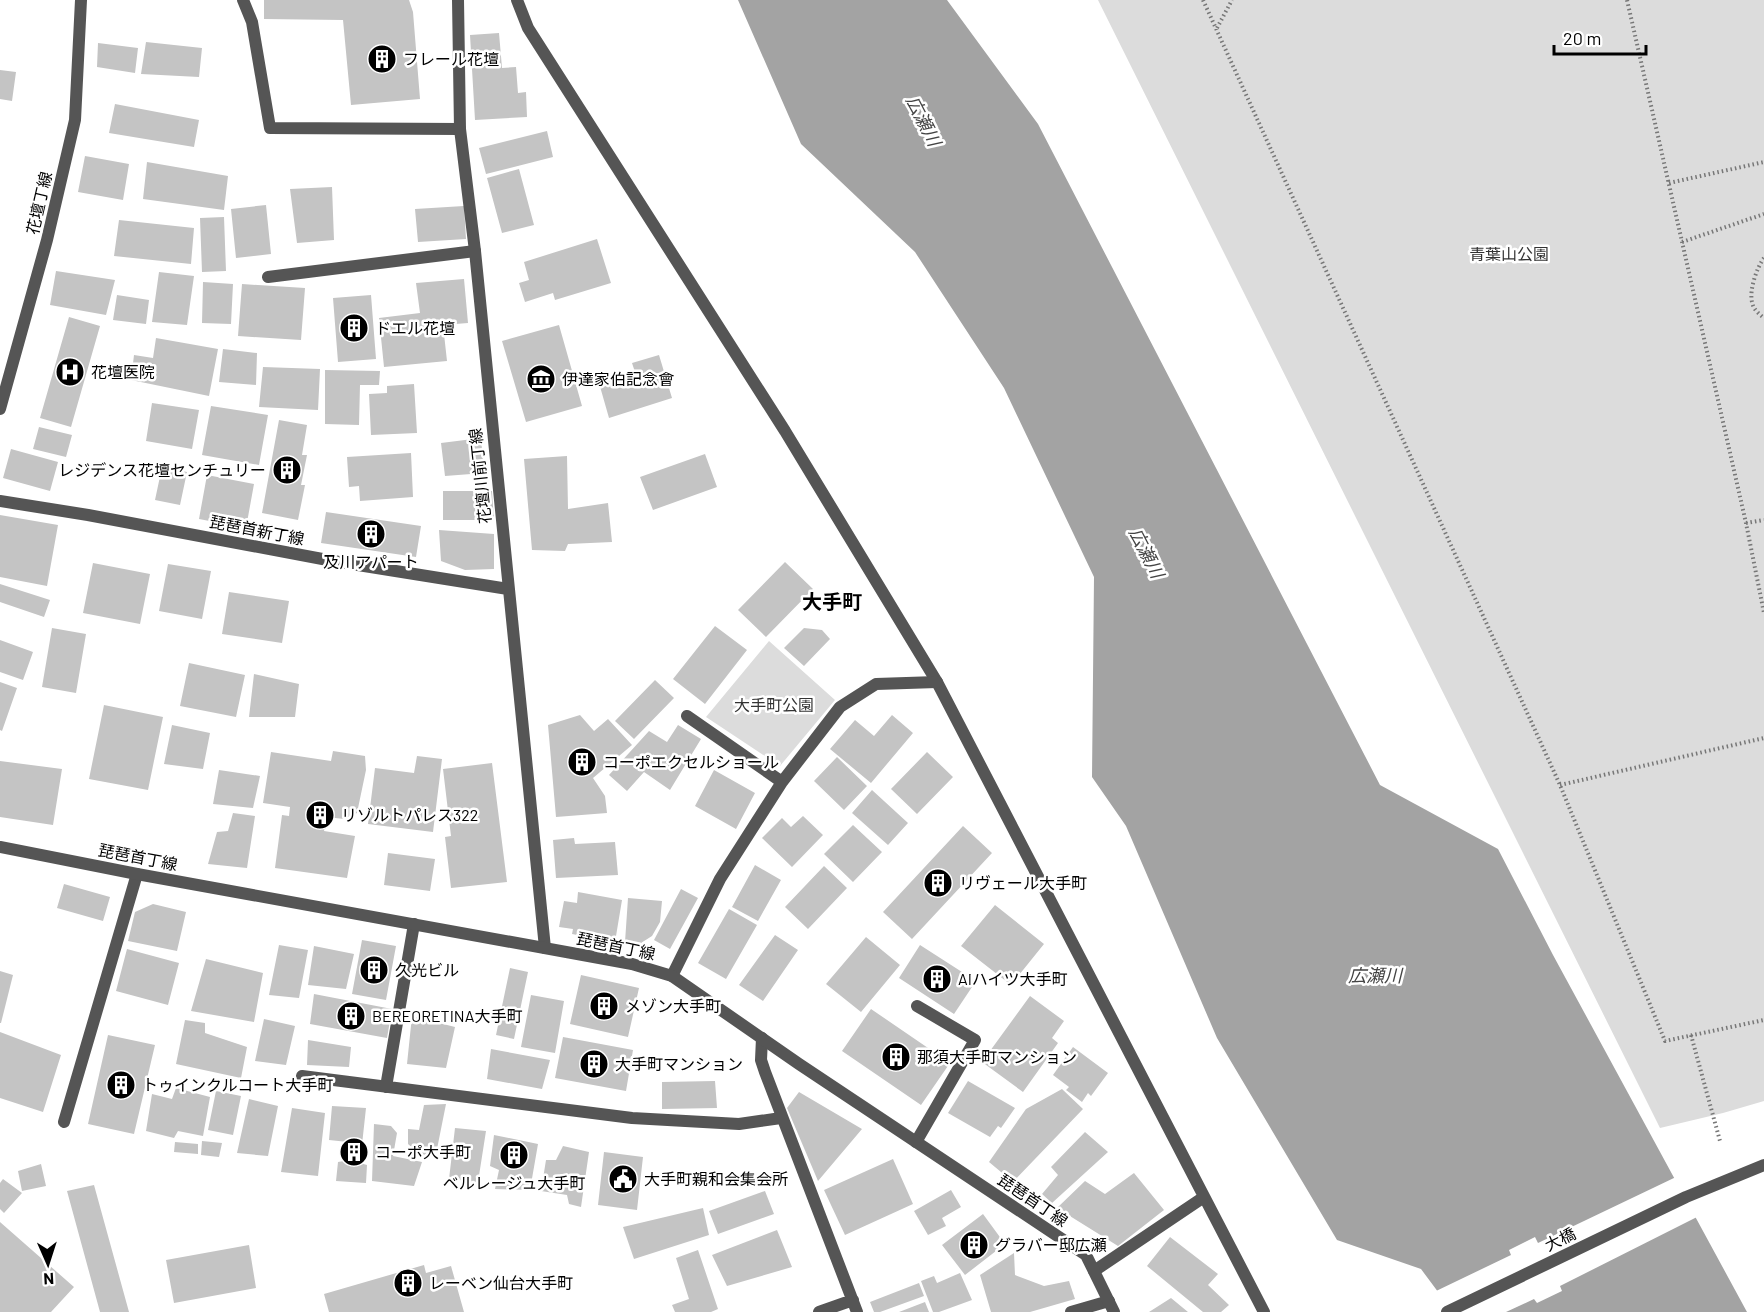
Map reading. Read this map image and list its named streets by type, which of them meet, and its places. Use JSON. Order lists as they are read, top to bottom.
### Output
{
  "streets": {
    "street": [
      "花壇丁線",
      "花壇川前丁線",
      "琵琶首新丁線",
      "琵琶首丁線",
      "大橋"
    ]
  },
  "crossings": [
    ["花壇川前丁線", "琵琶首新丁線"],
    ["花壇川前丁線", "琵琶首丁線"]
  ],
  "districts": ["大手町"],
  "water": ["広瀬川"],
  "parks": ["青葉山公園", "大手町公園"],
  "places": {
    "building": [
      "フレール花壇",
      "ドエル花壇",
      "レジデンス花壇センチュリー",
      "及川アパート",
      "コーポエクセルショール",
      "リゾルトパレス322",
      "リヴェール大手町",
      "久光ビル",
      "AIハイツ大手町",
      "メゾン大手町",
      "BEREORETINA大手町",
      "那須大手町マンション",
      "大手町マンション",
      "トゥインクルコート大手町",
      "コーポ大手町",
      "ベルレージュ大手町",
      "グラバー邸広瀬",
      "レーベン仙台大手町"
    ],
    "hospital": ["花壇医院"],
    "museum": ["伊達家伯記念會"],
    "public building": ["大手町親和会集会所"]
  },
  "scale_bar": "20 m",
  "north": "bottom"
}
